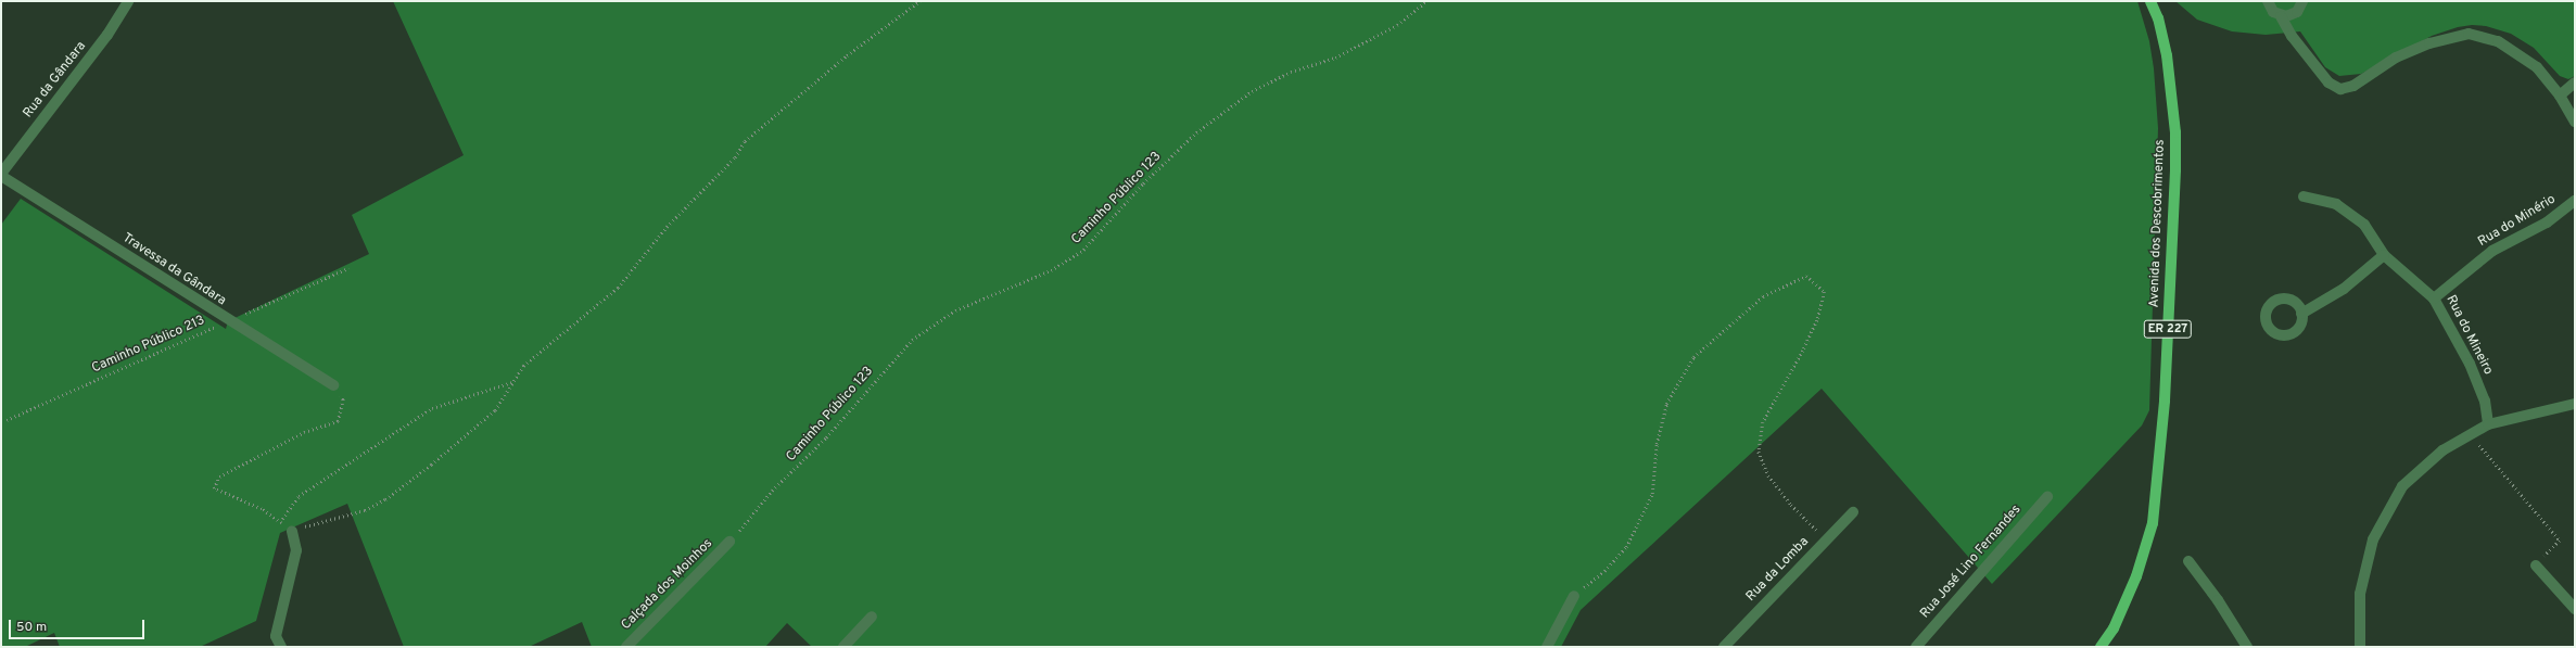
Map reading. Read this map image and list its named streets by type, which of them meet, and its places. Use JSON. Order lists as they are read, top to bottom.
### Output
{
  "streets": {
    "main road": ["Avenida dos Descobrimentos", "ER 227"],
    "street": [
      "Rua da Gândara",
      "Rua do Minério",
      "Travessa da Gândara",
      "Rua do Mineiro",
      "Rua José Lino Fernandes",
      "Rua da Lomba",
      "Calçada dos Moinhos"
    ],
    "path": ["Caminho Público 123", "Caminho Público 213"]
  },
  "crossings": [
    ["Rua da Gândara", "Travessa da Gândara"],
    ["Caminho Público 123", "Calçada dos Moinhos"],
    ["Rua do Minério", "Rua do Mineiro"],
    ["Travessa da Gândara", "Caminho Público 213"]
  ],
  "scale_bar": "50 m"
}
